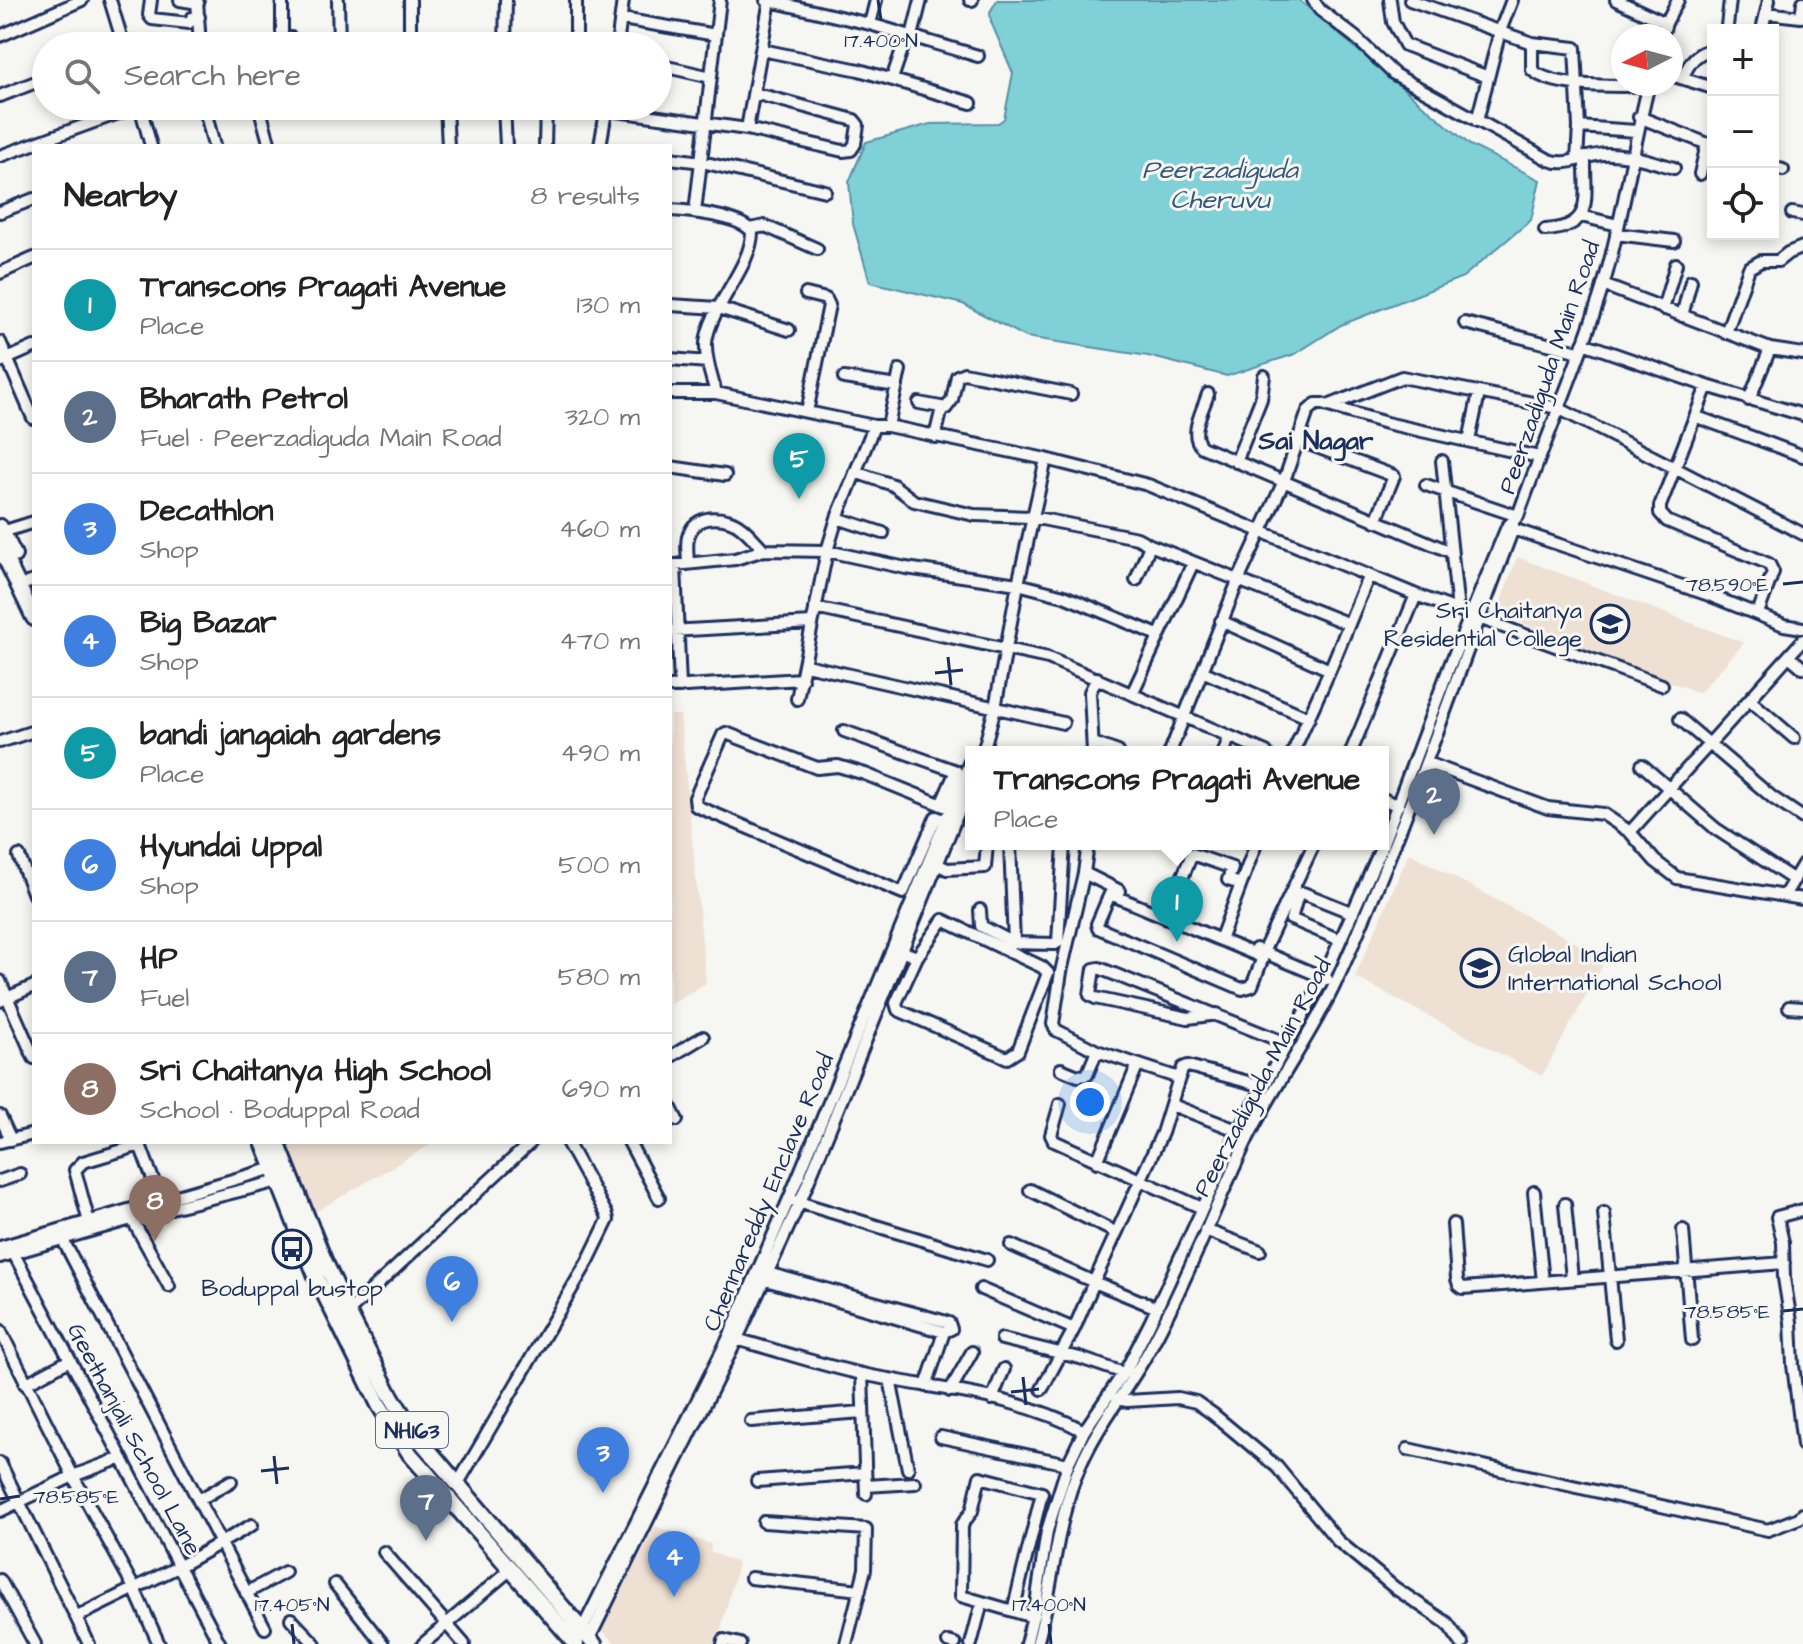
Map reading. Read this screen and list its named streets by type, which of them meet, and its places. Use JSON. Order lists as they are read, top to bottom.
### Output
{
  "streets": {
    "highway": ["NH163"],
    "street": ["Peerzadiguda Main Road", "Chennareddy Enclave Road", "Geethanjali School Lane"]
  },
  "crossings": [
    ["Chennareddy Enclave Road", "NH163"]
  ],
  "districts": ["Sai Nagar"],
  "water": ["Peerzadiguda Cheruvu"],
  "places": {
    "school or university": ["Sri Chaitanya Residential College", "Global Indian International School"],
    "bus stop": ["Boduppal bustop"]
  },
  "north": "left",
  "page": {
    "map_buttons": ["+", "−"],
    "search": "Search here",
    "heading": ["Nearby", "8 results"],
    "list": [
      {
        "mark": "1",
        "name": "Transcons Pragati Avenue",
        "note": "Place",
        "value": "130 m"
      },
      {
        "mark": "2",
        "name": "Bharath Petrol",
        "note": "Fuel · Peerzadiguda Main Road",
        "value": "320 m"
      },
      {
        "mark": "3",
        "name": "Decathlon",
        "note": "Shop",
        "value": "460 m"
      },
      {
        "mark": "4",
        "name": "Big Bazar",
        "note": "Shop",
        "value": "470 m"
      },
      {
        "mark": "5",
        "name": "bandi jangaiah gardens",
        "note": "Place",
        "value": "490 m"
      },
      {
        "mark": "6",
        "name": "Hyundai Uppal",
        "note": "Shop",
        "value": "500 m"
      },
      {
        "mark": "7",
        "name": "HP",
        "note": "Fuel",
        "value": "580 m"
      },
      {
        "mark": "8",
        "name": "Sri Chaitanya High School",
        "note": "School · Boduppal Road",
        "value": "690 m"
      }
    ],
    "pins": [
      "5",
      "2",
      "1",
      "8",
      "6",
      "3",
      "7",
      "4"
    ],
    "popup": ["Transcons Pragati Avenue", "Place"]
  },
  "coordinates": [
    "17.400°N",
    "78.590°E",
    "78.585°E",
    "17.405°N"
  ]
}
